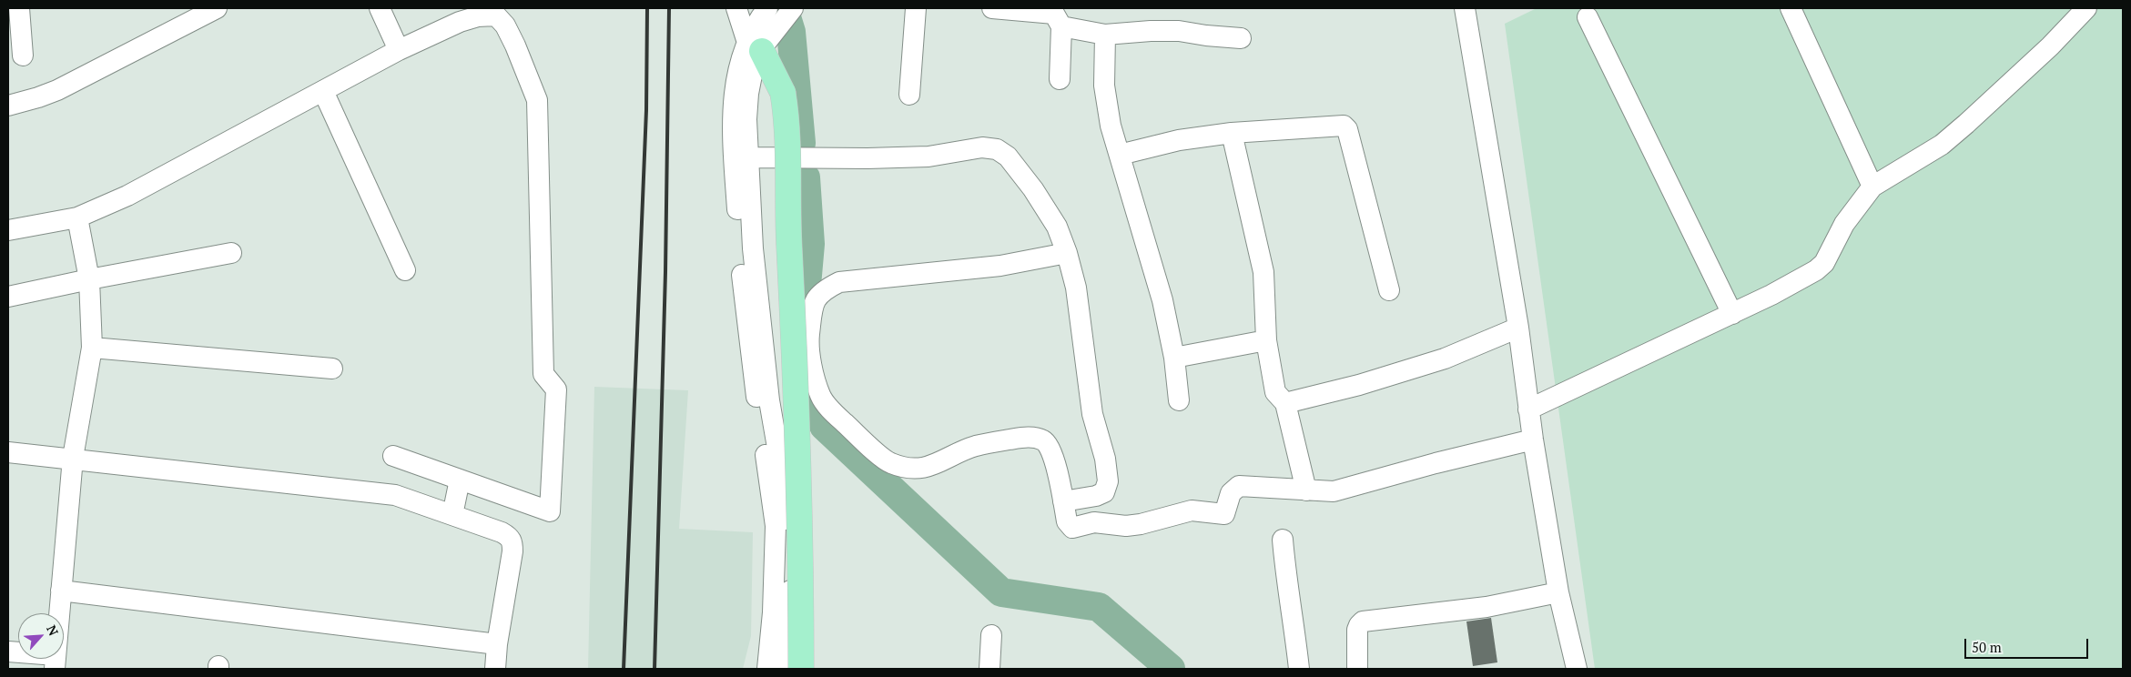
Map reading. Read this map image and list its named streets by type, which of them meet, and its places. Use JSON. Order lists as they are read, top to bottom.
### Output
{
  "scale_bar": "50 m",
  "north": "top right"
}
